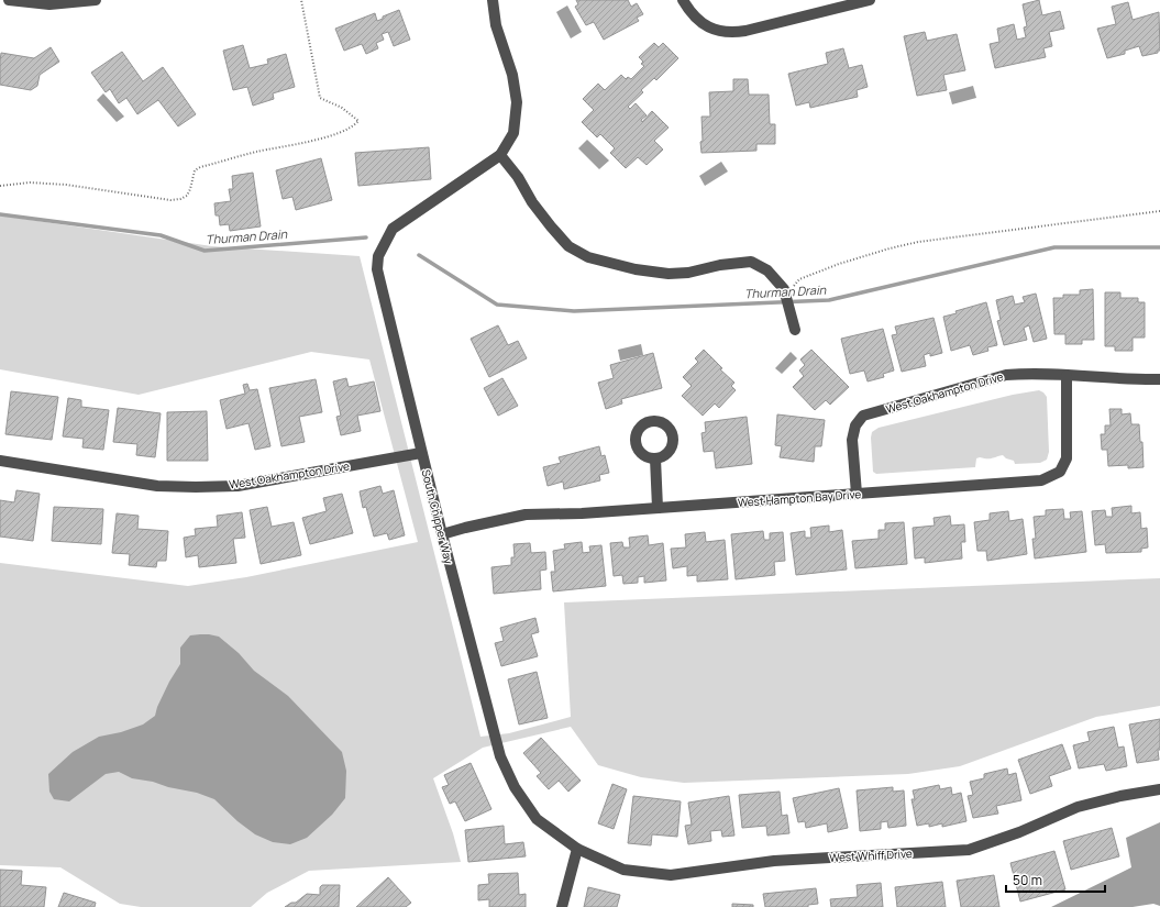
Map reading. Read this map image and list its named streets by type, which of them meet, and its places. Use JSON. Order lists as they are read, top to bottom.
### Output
{
  "streets": {
    "street": [
      "West Oakhampton Drive",
      "West Hampton Bay Drive",
      "South Chipper Way",
      "West Whiff Drive"
    ]
  },
  "crossings": [
    ["West Oakhampton Drive", "West Hampton Bay Drive"],
    ["West Oakhampton Drive", "South Chipper Way"],
    ["West Hampton Bay Drive", "South Chipper Way"],
    ["South Chipper Way", "West Whiff Drive"]
  ],
  "water": ["Thurman Drain"],
  "scale_bar": "50 m"
}
